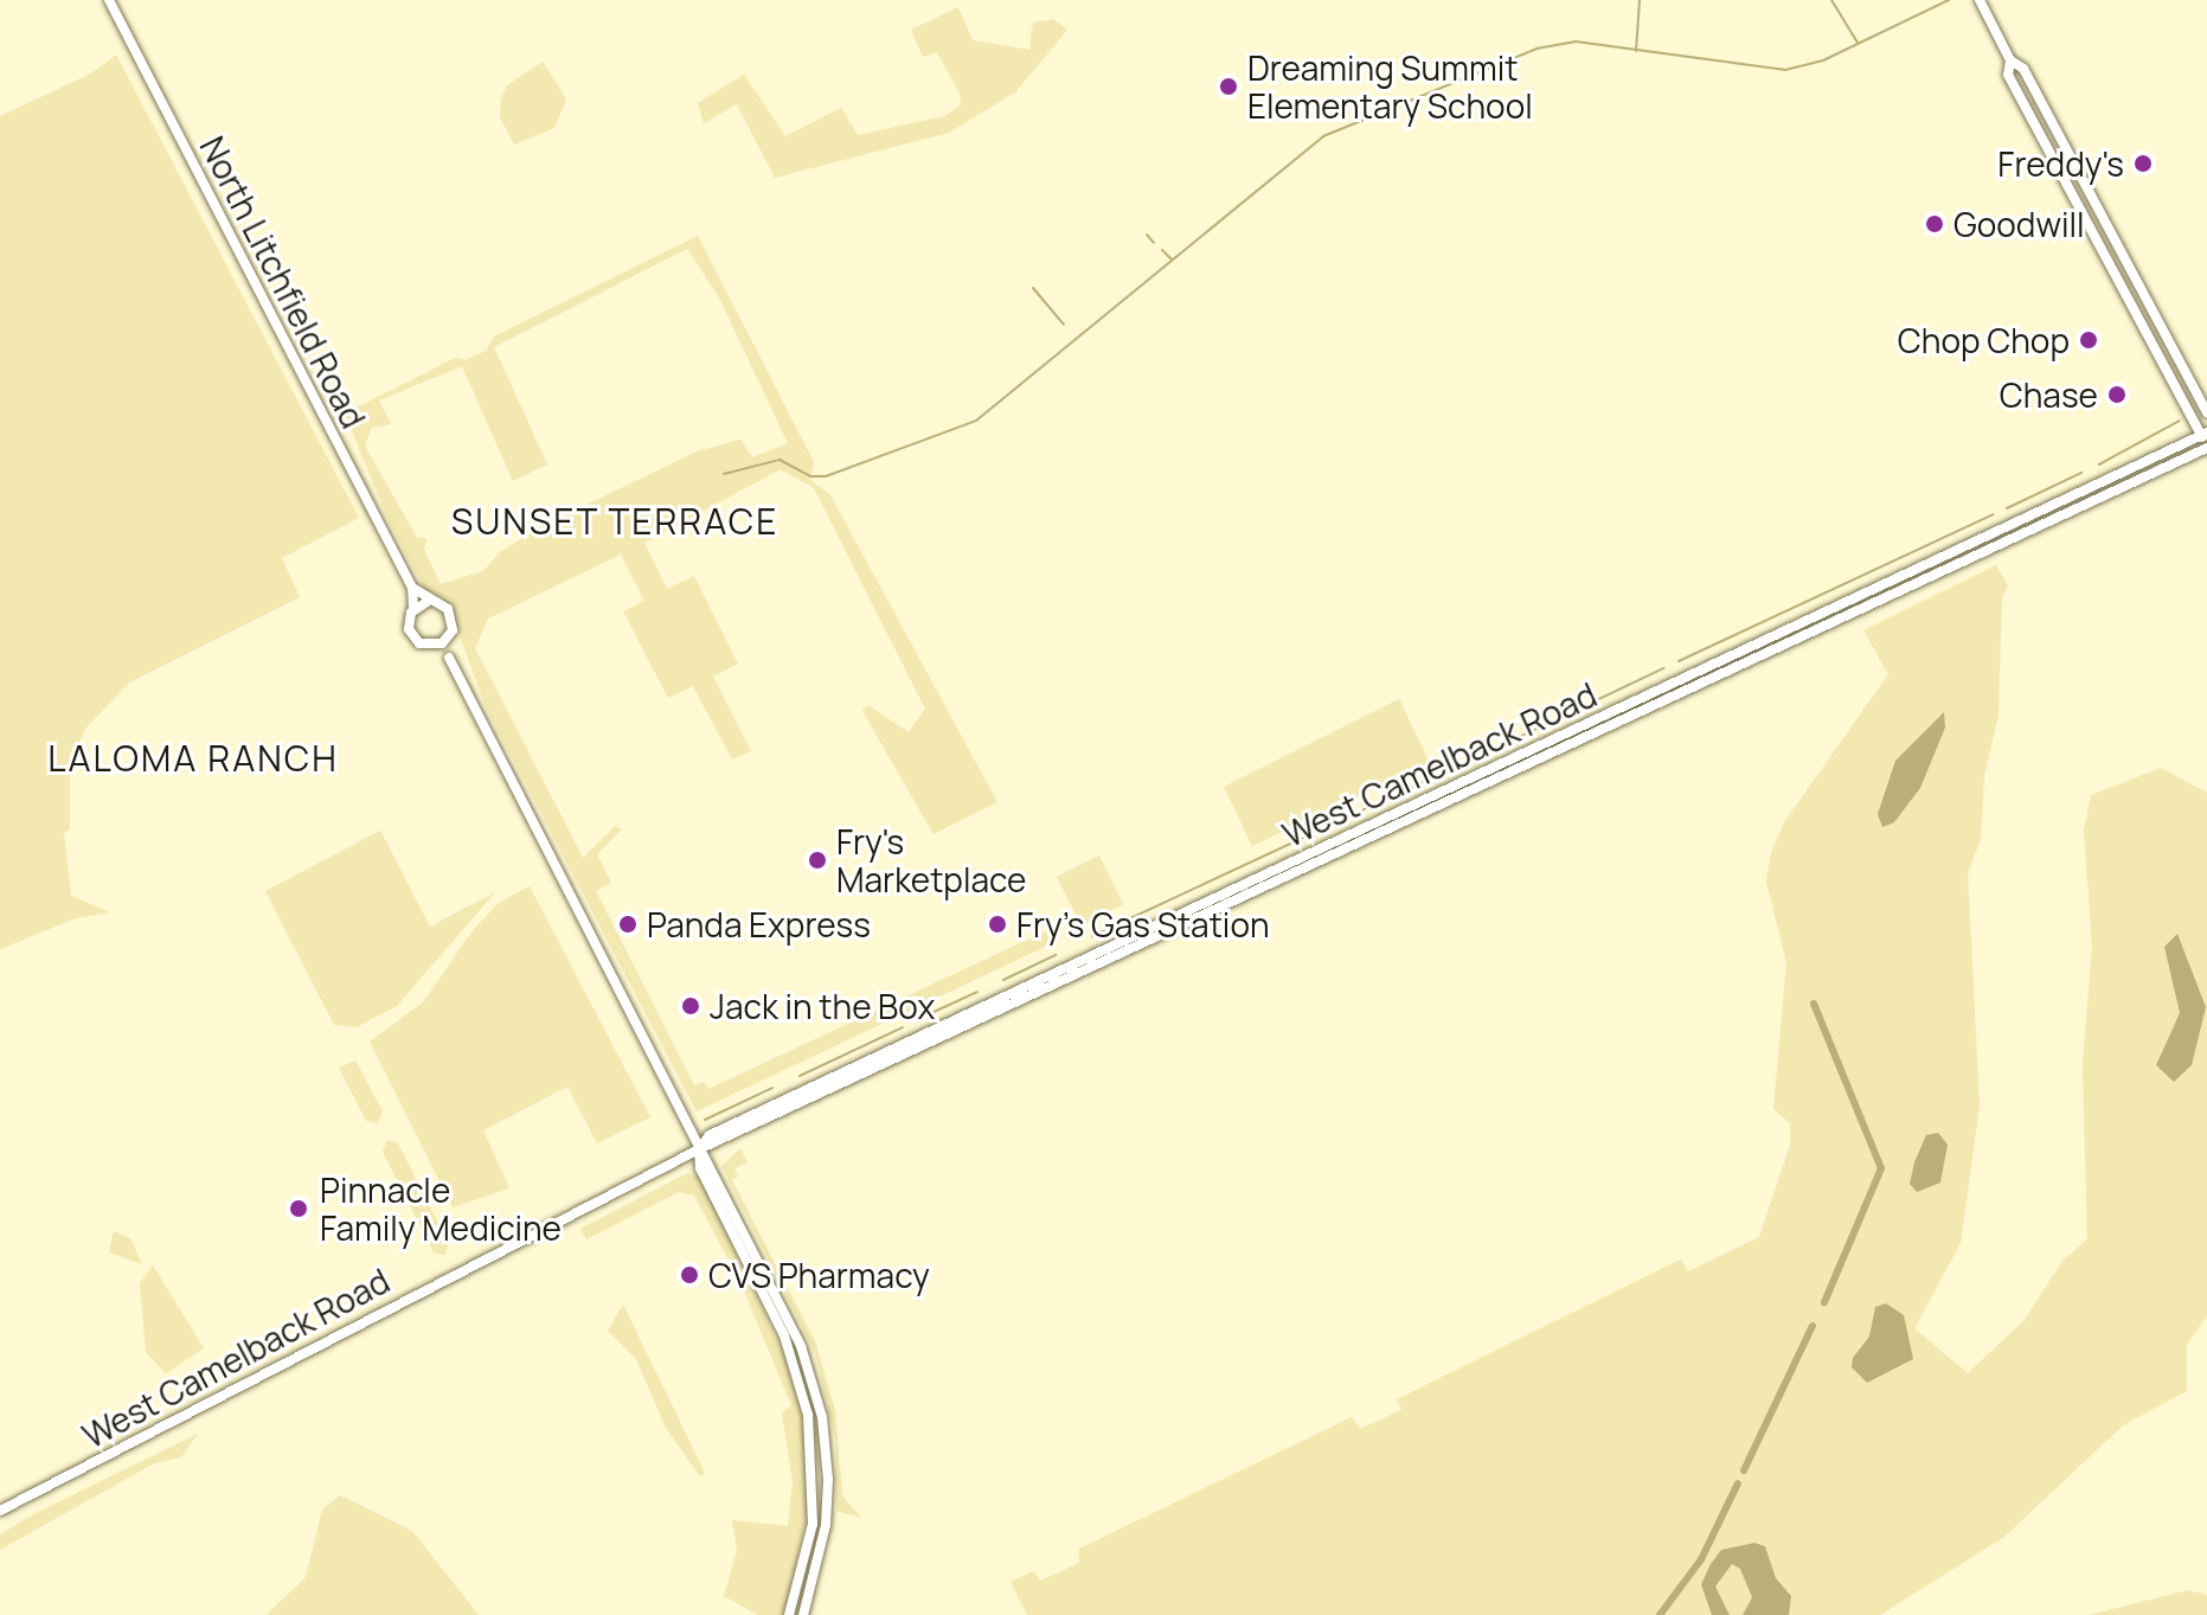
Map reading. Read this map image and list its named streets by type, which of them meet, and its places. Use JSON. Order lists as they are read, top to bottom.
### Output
{
  "streets": {
    "main road": ["North Litchfield Road", "West Camelback Road"]
  },
  "districts": ["SUNSET TERRACE", "LALOMA RANCH"],
  "places": [
    "Dreaming Summit Elementary School",
    "Freddy's",
    "Goodwill",
    "Chop Chop",
    "Chase",
    "Fry's Marketplace",
    "Panda Express",
    "Fry's Gas Station",
    "Jack in the Box",
    "Pinnacle Family Medicine",
    "CVS Pharmacy"
  ]
}
